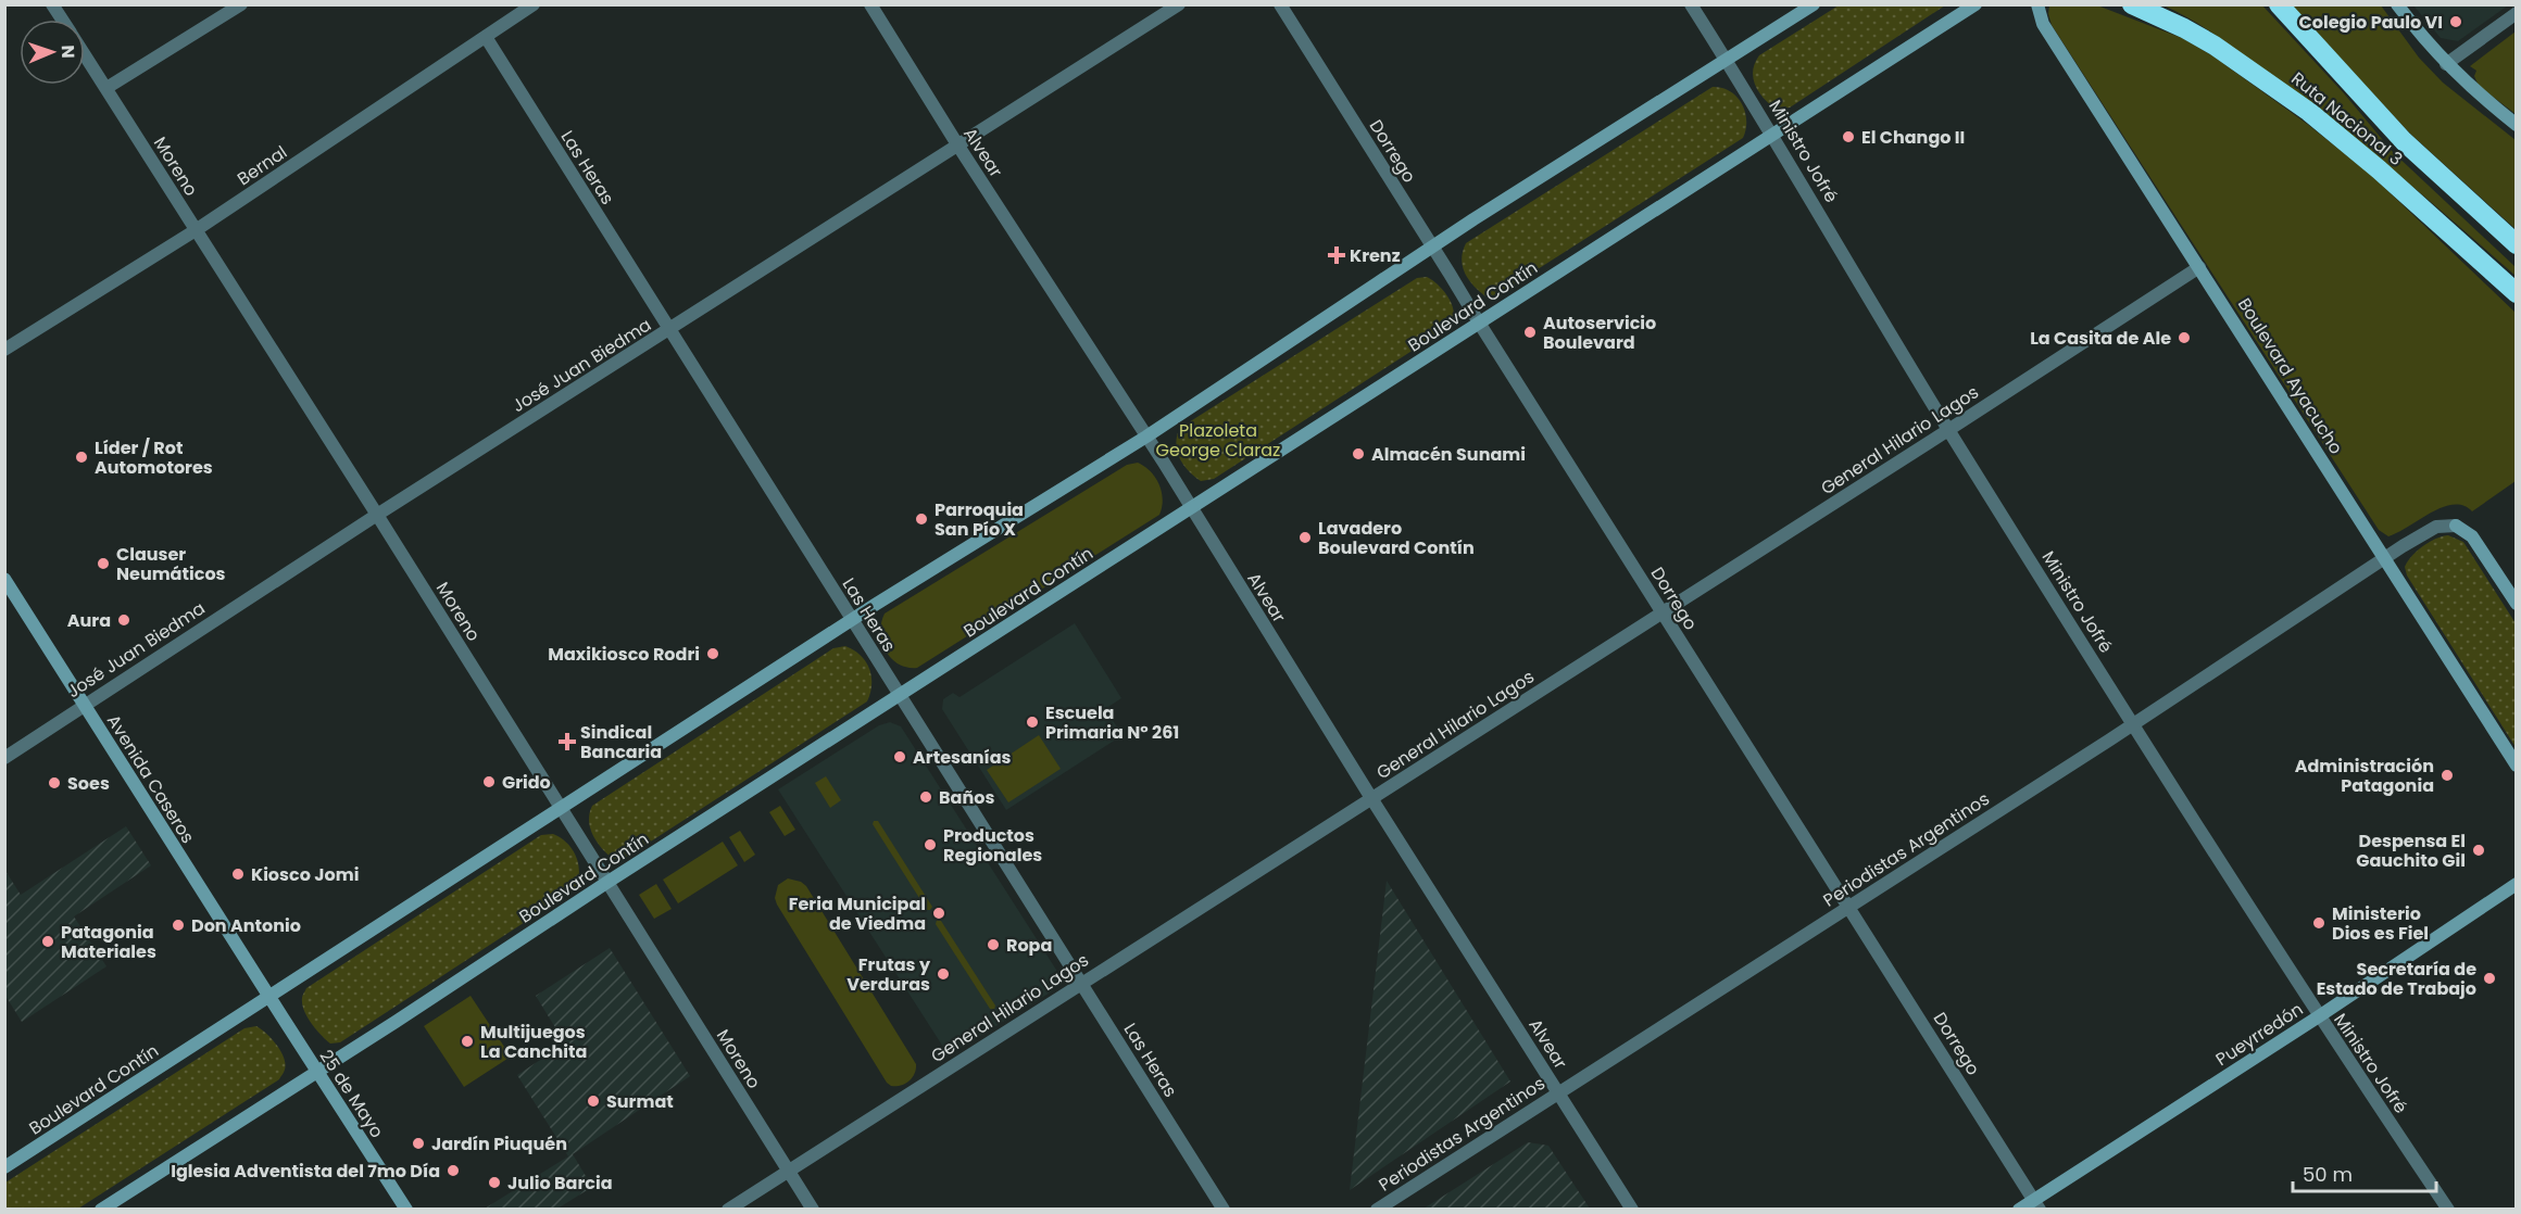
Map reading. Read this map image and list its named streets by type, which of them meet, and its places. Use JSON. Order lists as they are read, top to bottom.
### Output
{
  "streets": {
    "highway": ["Ruta Nacional 3"],
    "main road": [
      "Boulevard Contín",
      "Boulevard Ayacucho",
      "Avenida Caseros",
      "Pueyrredón",
      "25 de Mayo"
    ],
    "street": [
      "Dorrego",
      "Ministro Jofré",
      "Alvear",
      "Bernal",
      "Moreno",
      "Las Heras",
      "José Juan Biedma",
      "General Hilario Lagos",
      "Periodistas Argentinos"
    ]
  },
  "crossings": [
    ["Dorrego", "Boulevard Contín"],
    ["Dorrego", "General Hilario Lagos"],
    ["Dorrego", "Periodistas Argentinos"],
    ["Dorrego", "Pueyrredón"],
    ["Ministro Jofré", "Boulevard Contín"],
    ["Ministro Jofré", "General Hilario Lagos"],
    ["Ministro Jofré", "Periodistas Argentinos"],
    ["Ministro Jofré", "Pueyrredón"],
    ["Alvear", "Boulevard Contín"],
    ["Alvear", "José Juan Biedma"],
    ["Alvear", "General Hilario Lagos"],
    ["Alvear", "Periodistas Argentinos"],
    ["Bernal", "Moreno"],
    ["Bernal", "Las Heras"],
    ["Moreno", "Boulevard Contín"],
    ["Moreno", "José Juan Biedma"],
    ["Moreno", "General Hilario Lagos"],
    ["Las Heras", "Boulevard Contín"],
    ["Las Heras", "José Juan Biedma"],
    ["Las Heras", "General Hilario Lagos"],
    ["Boulevard Contín", "Avenida Caseros"],
    ["Boulevard Contín", "25 de Mayo"],
    ["José Juan Biedma", "Avenida Caseros"],
    ["Boulevard Ayacucho", "General Hilario Lagos"],
    ["Boulevard Ayacucho", "Periodistas Argentinos"],
    ["Avenida Caseros", "25 de Mayo"]
  ],
  "parks": ["Plazoleta George Claraz"],
  "places": {
    "other": [
      "Colegio Paulo VI",
      "El Chango II",
      "Autoservicio Boulevard",
      "La Casita de Ale",
      "Almacén Sunami",
      "Líder / Rot Automotores",
      "Parroquia San Pío X",
      "Lavadero Boulevard Contín",
      "Clauser Neumáticos",
      "Aura",
      "Maxikiosco Rodri",
      "Escuela Primaria N° 261",
      "Artesanías",
      "Administración Patagonia",
      "Grido",
      "Soes",
      "Baños",
      "Productos Regionales",
      "Despensa El Gauchito Gil",
      "Kiosco Jomi",
      "Feria Municipal de Viedma",
      "Ministerio Dios es Fiel",
      "Don Antonio",
      "Patagonia Materiales",
      "Ropa",
      "Frutas y Verduras",
      "Secretaría de Estado de Trabajo",
      "Multijuegos La Canchita",
      "Surmat",
      "Jardín Piuquén",
      "Iglesia Adventista del 7mo Día",
      "Julio Barcia"
    ],
    "health": ["Krenz", "Sindical Bancaria"]
  },
  "scale_bar": "50 m",
  "north": "right"
}
